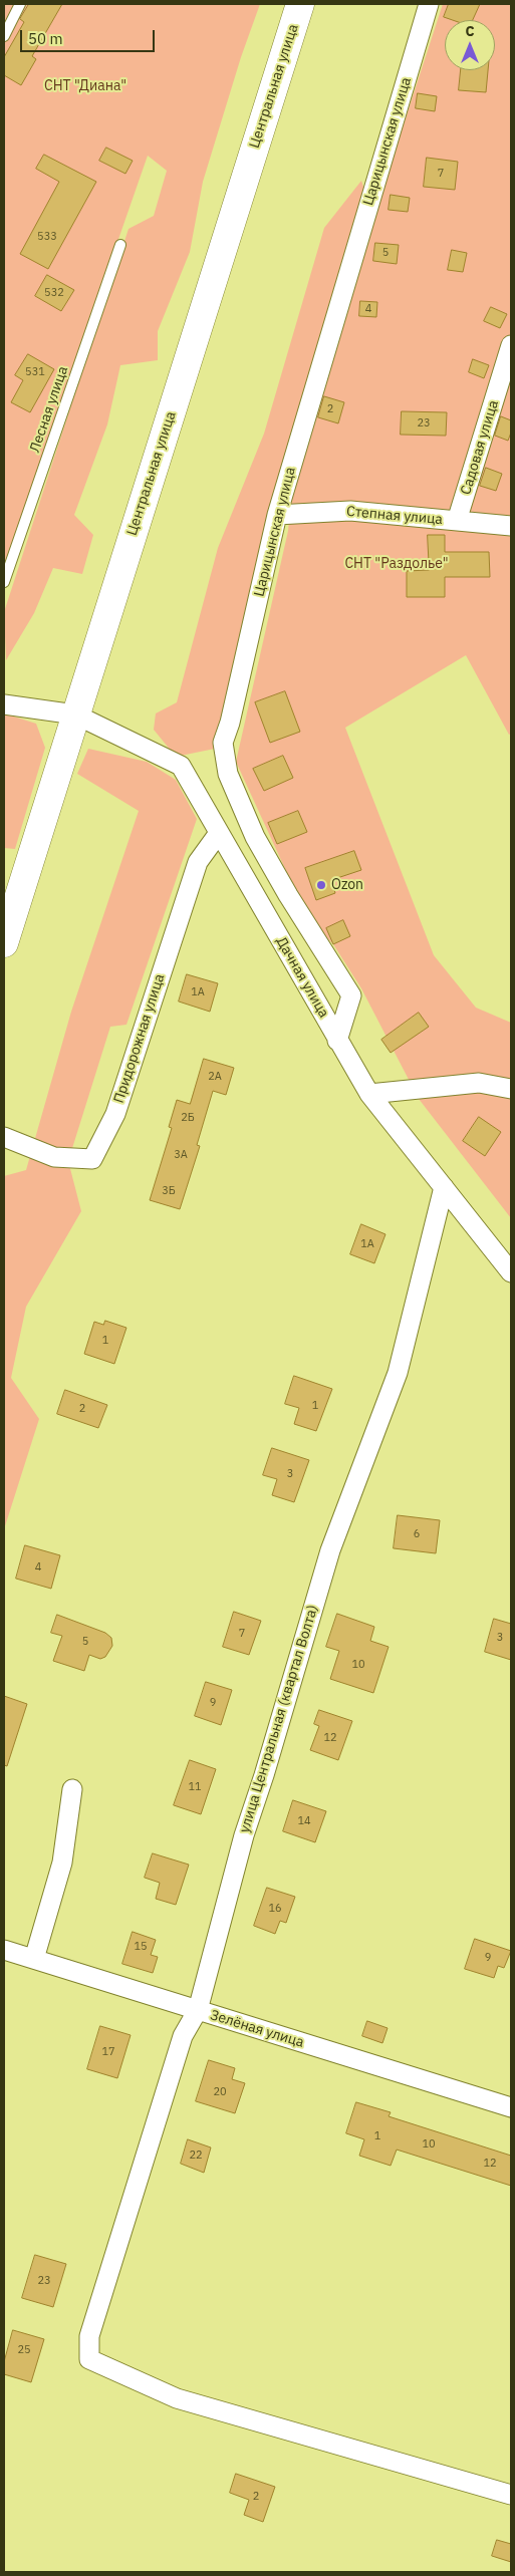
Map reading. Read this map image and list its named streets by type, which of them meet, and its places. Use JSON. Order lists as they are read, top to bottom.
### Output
{
  "streets": {
    "street": [
      "Центральная улица",
      "Царицынская улица",
      "Садовая улица",
      "Степная улица",
      "Дачная улица",
      "Придорожная улица",
      "улица Центральная (квартал Волта)",
      "Зелёная улица"
    ],
    "lane": ["Лесная улица"]
  },
  "crossings": [
    ["Центральная улица", "Дачная улица"],
    ["Царицынская улица", "Степная улица"],
    ["Царицынская улица", "Дачная улица"],
    ["Садовая улица", "Степная улица"],
    ["Дачная улица", "Придорожная улица"],
    ["Дачная улица", "улица Центральная (квартал Волта)"],
    ["улица Центральная (квартал Волта)", "Зелёная улица"]
  ],
  "parks": ["СНТ \"Диана\"", "СНТ \"Раздолье\""],
  "places": ["Ozon"],
  "house_numbers": [
    "7",
    "533",
    "5",
    "532",
    "4",
    "531",
    "2",
    "23",
    "1А",
    "2А",
    "2Б",
    "3А",
    "3Б",
    "1А",
    "1",
    "1",
    "2",
    "3",
    "6",
    "4",
    "7",
    "3",
    "5",
    "10",
    "9",
    "12",
    "11",
    "14",
    "16",
    "15",
    "9",
    "17",
    "20",
    "1",
    "10",
    "22",
    "12",
    "23",
    "25",
    "2"
  ],
  "scale_bar": "50 m",
  "north": "top"
}
